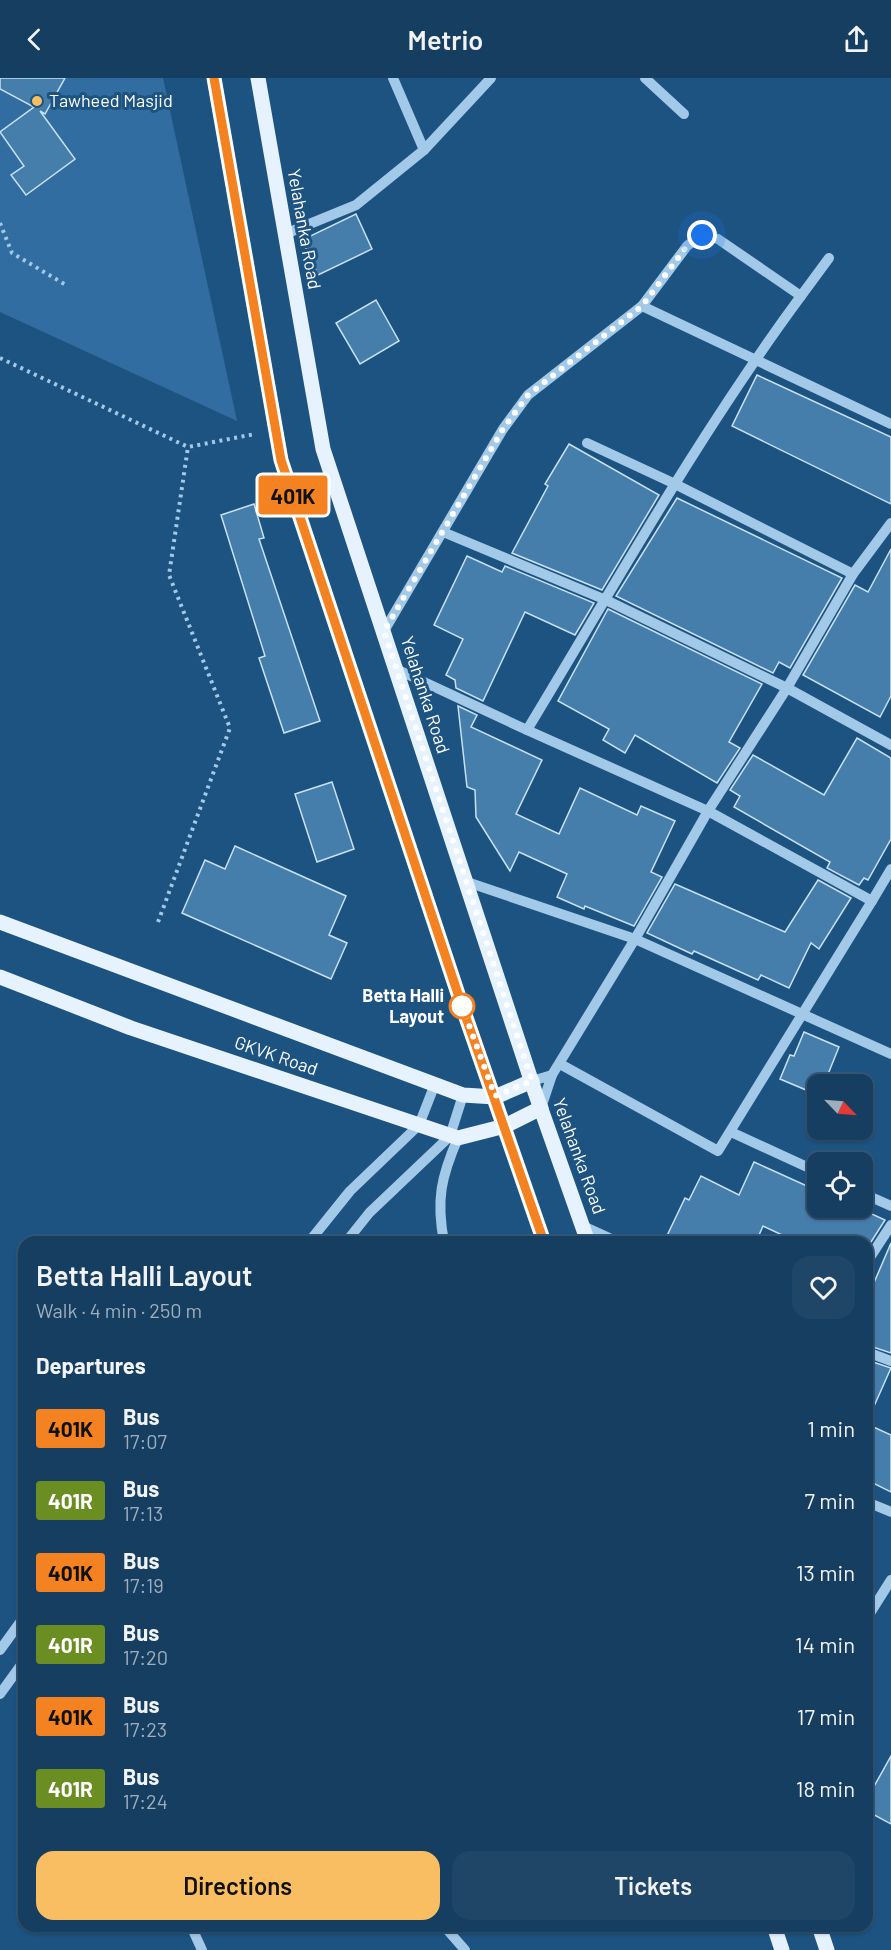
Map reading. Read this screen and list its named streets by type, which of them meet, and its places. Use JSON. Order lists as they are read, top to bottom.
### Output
{
  "streets": {
    "main road": ["Yelahanka Road", "GKVK Road"]
  },
  "crossings": [
    ["Yelahanka Road", "GKVK Road"]
  ],
  "places": ["Tawheed Masjid", "Betta Halli Layout"],
  "lines": ["bus line 401K"],
  "north": "bottom right",
  "page": {
    "header": "Metrio",
    "on_map": "401K",
    "heading": [
      ["Betta Halli Layout", "Walk · 4 min · 250 m"],
      "Departures"
    ],
    "list": [
      {
        "mark": "401K",
        "name": "Bus",
        "note": "17:07",
        "value": "1 min"
      },
      {
        "mark": "401R",
        "name": "Bus",
        "note": "17:13",
        "value": "7 min"
      },
      {
        "mark": "401K",
        "name": "Bus",
        "note": "17:19",
        "value": "13 min"
      },
      {
        "mark": "401R",
        "name": "Bus",
        "note": "17:20",
        "value": "14 min"
      },
      {
        "mark": "401K",
        "name": "Bus",
        "note": "17:23",
        "value": "17 min"
      },
      {
        "mark": "401R",
        "name": "Bus",
        "note": "17:24",
        "value": "18 min"
      }
    ],
    "buttons": ["Directions", "Tickets"]
  }
}
